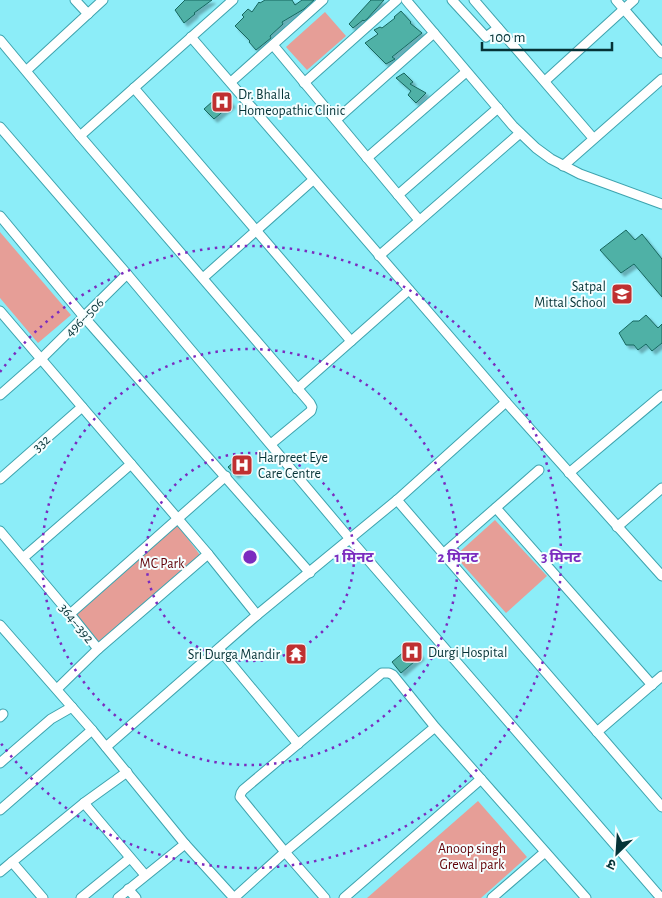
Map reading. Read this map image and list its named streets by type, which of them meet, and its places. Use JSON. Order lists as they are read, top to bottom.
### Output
{
  "streets": {
    "street": ["496--506", "332", "364--392"]
  },
  "parks": ["MC Park", "Anoop singh Grewal park"],
  "places": {
    "hospital": ["Dr. Bhalla Homeopathic Clinic", "Harpreet Eye Care Centre", "Durgi Hospital"],
    "school or university": ["Satpal Mittal School"],
    "temple": ["Sri Durga Mandir"]
  },
  "scale_bar": "100 m",
  "north": "bottom left",
  "rings": ["1 मिनट", "2 मिनट", "3 मिनट"]
}
